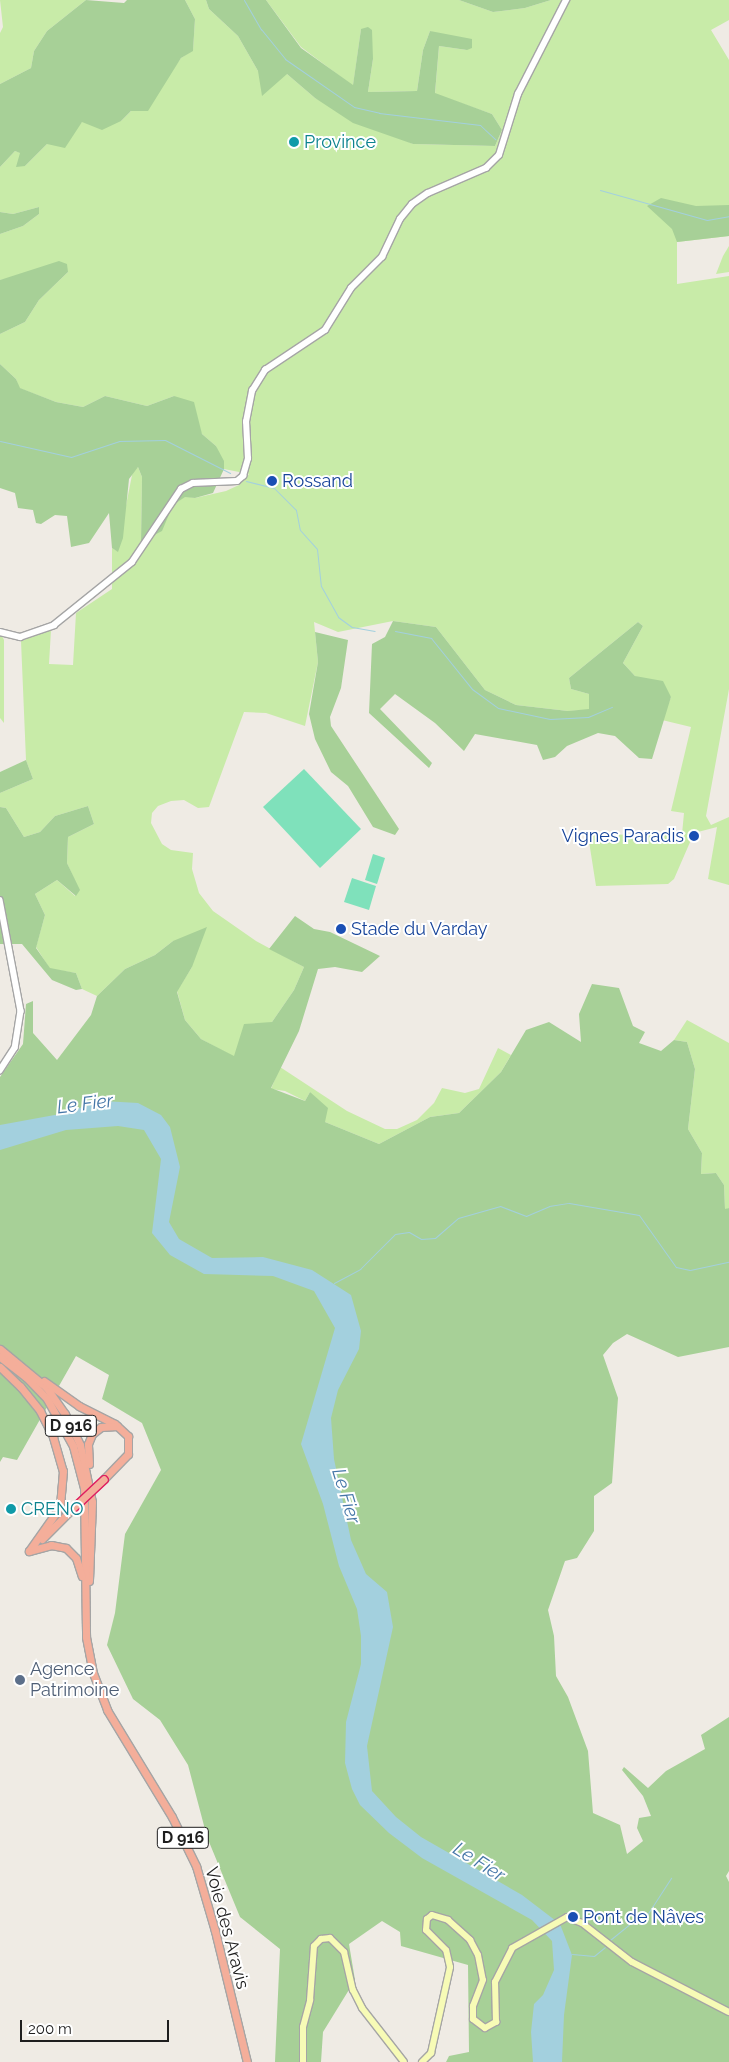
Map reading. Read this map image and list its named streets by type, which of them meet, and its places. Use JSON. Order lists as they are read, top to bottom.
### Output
{
  "streets": {
    "highway": ["D 916", "Voie des Aravis"]
  },
  "water": ["Le Fier"],
  "places": [
    "Province",
    "Rossand",
    "Vignes Paradis",
    "Stade du Varday",
    "CRENO",
    "Agence Patrimoine",
    "Pont de Nâves"
  ],
  "scale_bar": "200 m"
}
